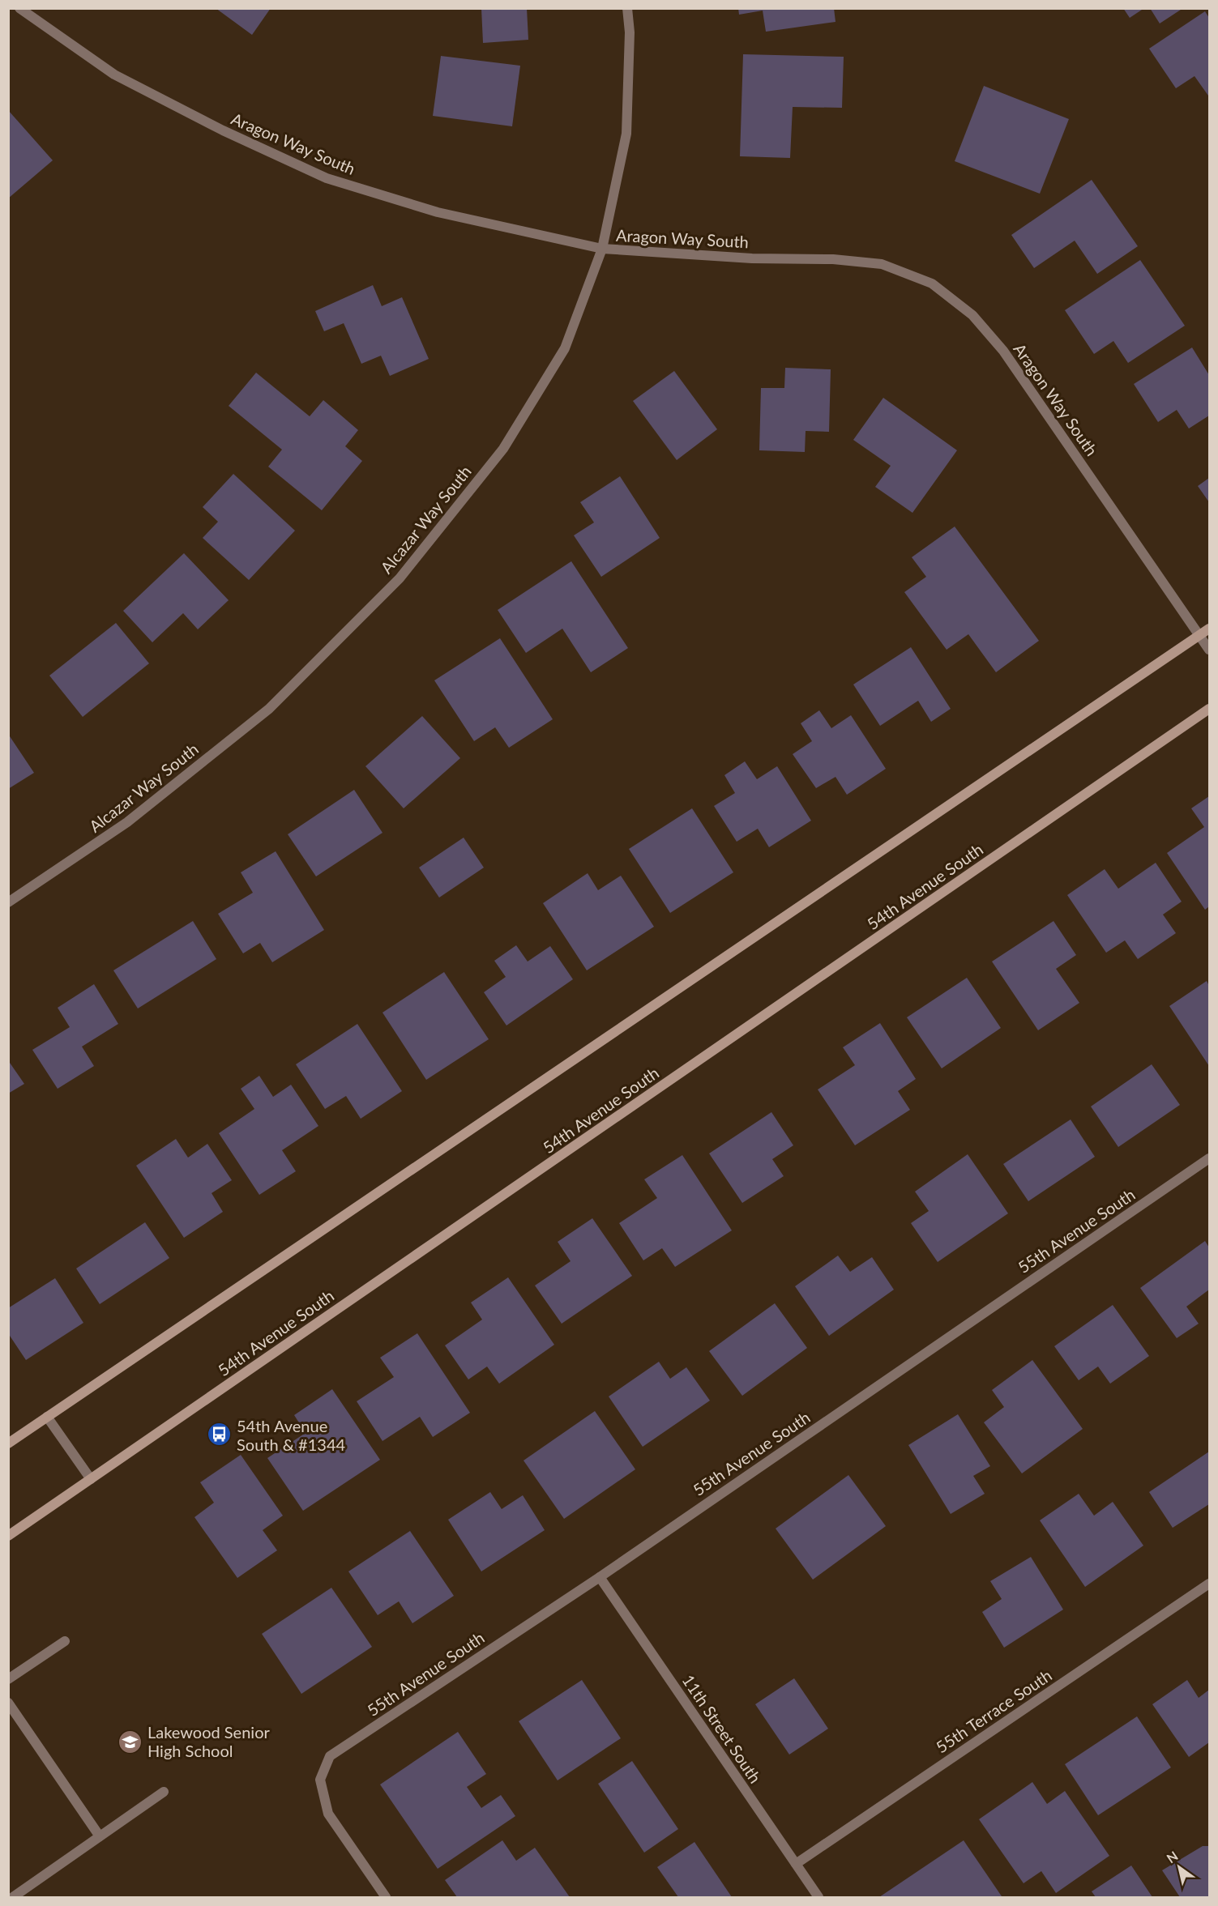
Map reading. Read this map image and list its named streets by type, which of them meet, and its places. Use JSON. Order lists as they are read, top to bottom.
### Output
{
  "streets": {
    "main road": ["54th Avenue South"],
    "street": [
      "Aragon Way South",
      "Alcazar Way South",
      "55th Avenue South",
      "55th Terrace South",
      "11th Street South"
    ]
  },
  "crossings": [
    ["Aragon Way South", "Alcazar Way South"],
    ["55th Avenue South", "11th Street South"],
    ["55th Terrace South", "11th Street South"]
  ],
  "places": {
    "bus stop": ["54th Avenue South & #1344"],
    "school or university": ["Lakewood Senior High School"]
  },
  "north": "top left"
}
